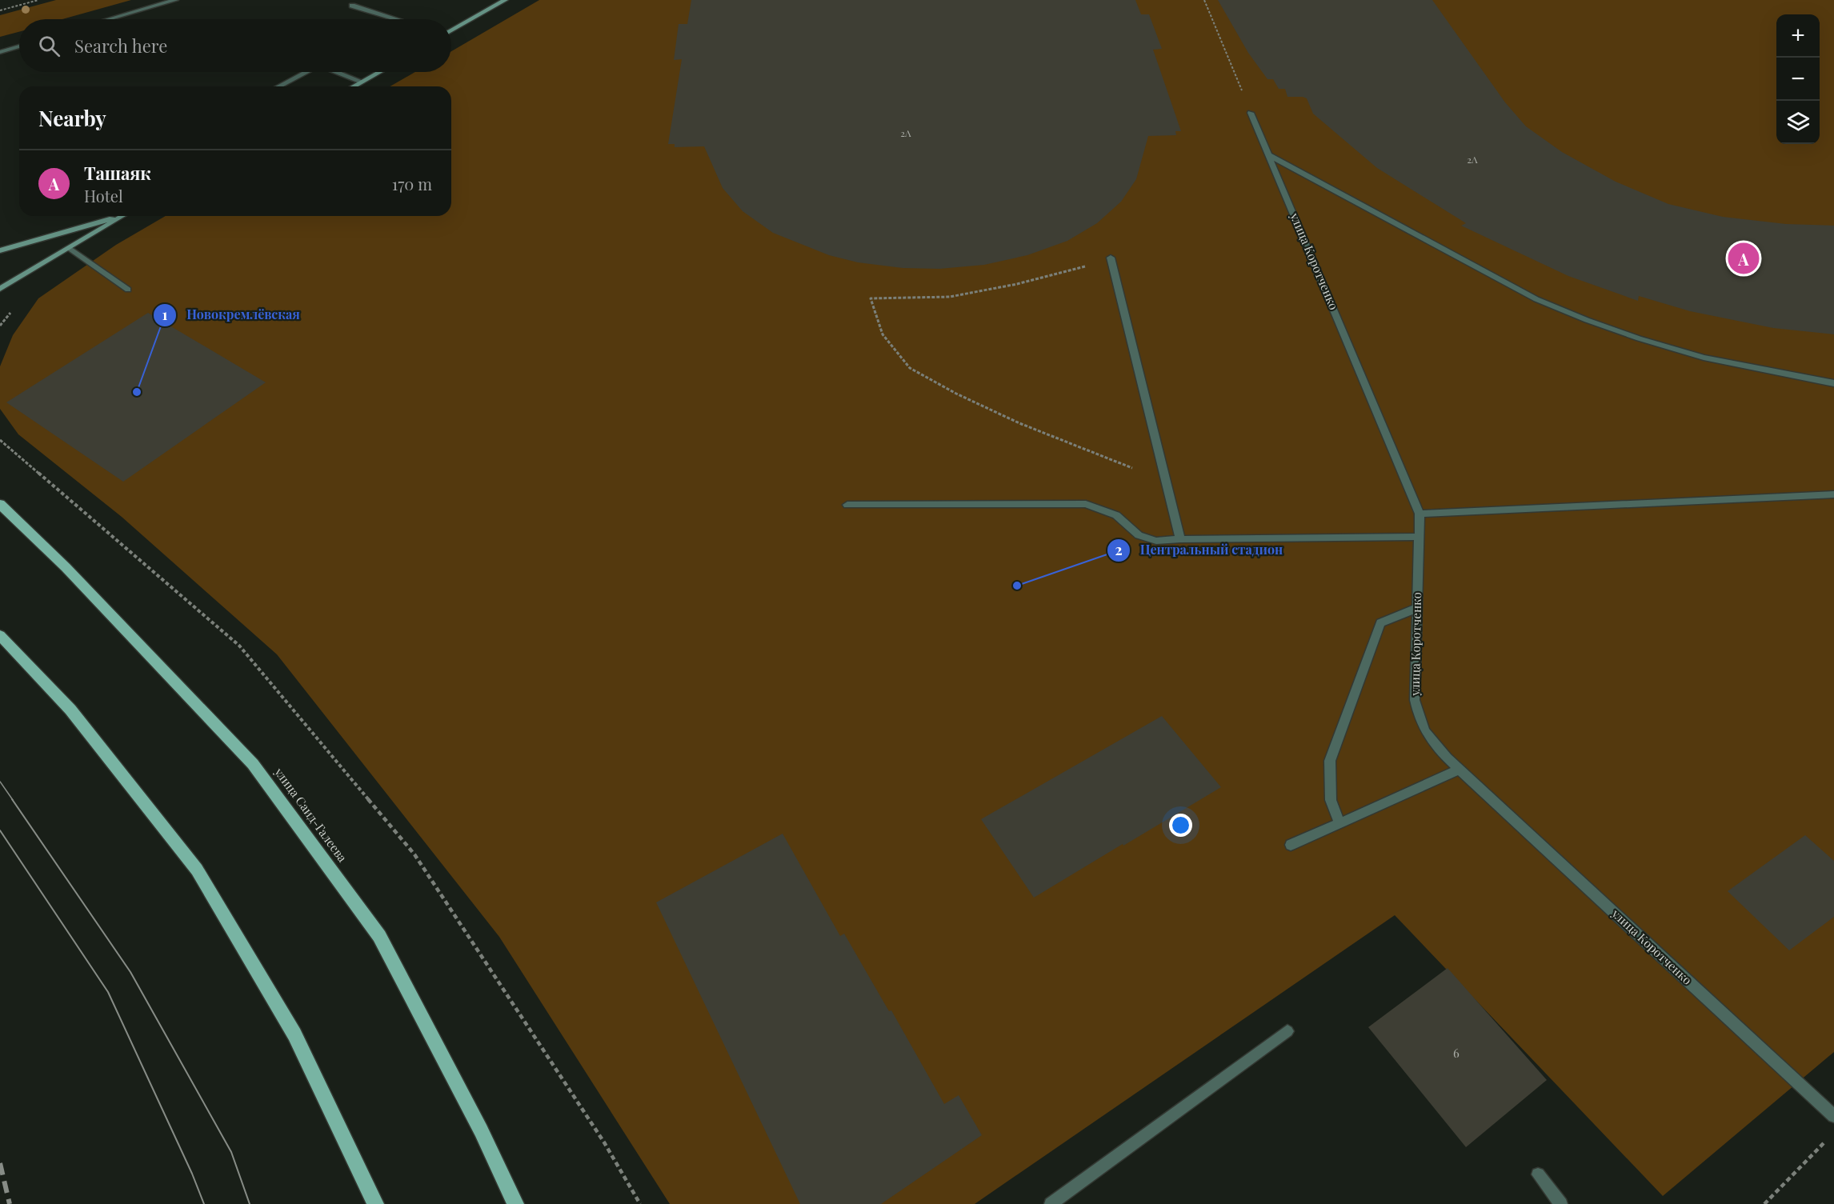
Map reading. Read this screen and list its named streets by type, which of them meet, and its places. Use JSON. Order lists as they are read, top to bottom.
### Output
{
  "streets": {
    "main road": ["улица Саид-Галеева"],
    "street": ["улица Коротченко"]
  },
  "places": ["Новокремлёвская", "Центральный стадион"],
  "house_numbers": ["2А", "2А", "6"],
  "page": {
    "map_buttons": ["+", "−"],
    "search": "Search here",
    "heading": "Nearby",
    "list": [
      {
        "mark": "A",
        "name": "Ташаяк",
        "note": "Hotel",
        "value": "170 m"
      }
    ],
    "pins": "A"
  }
}
